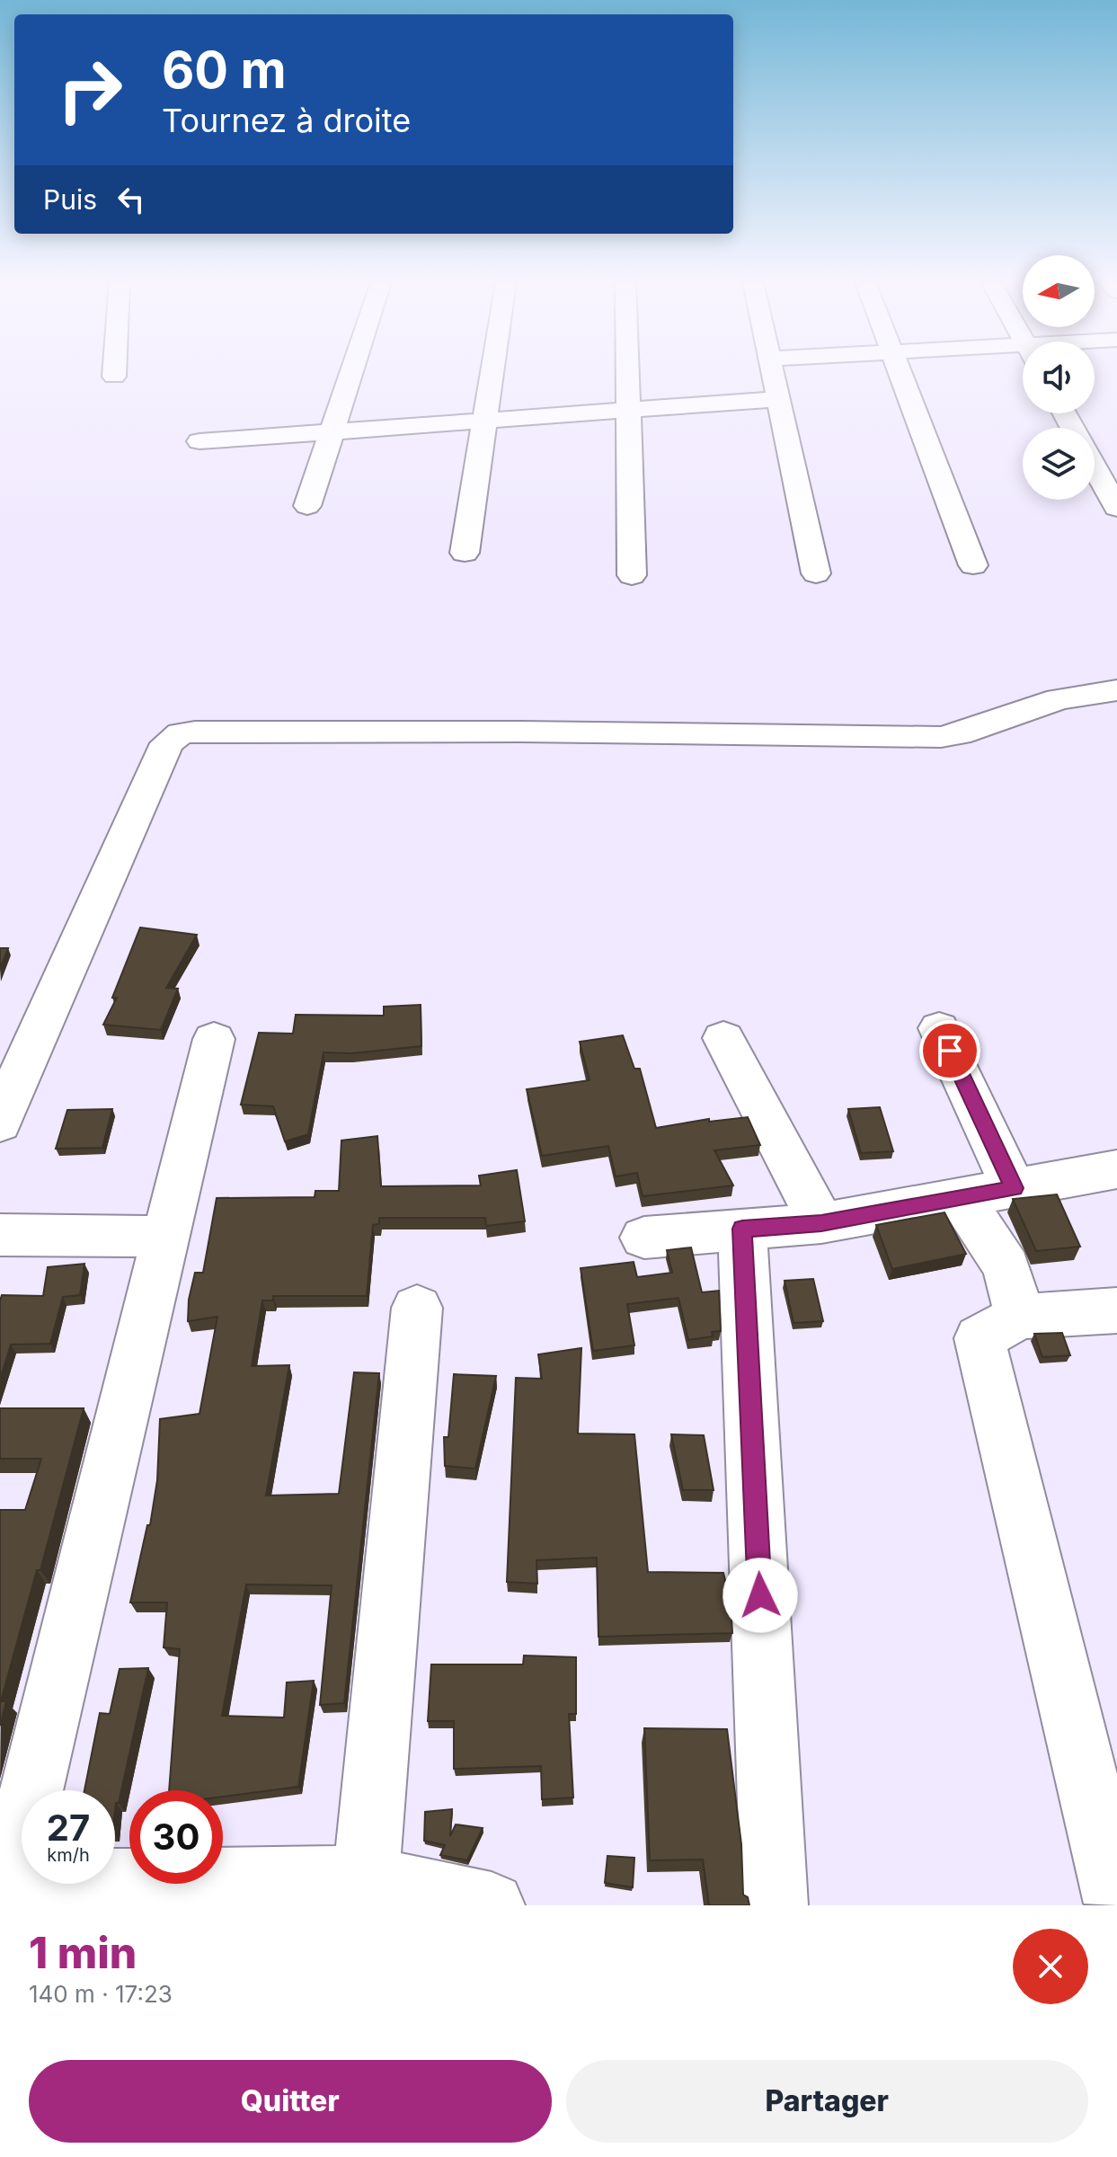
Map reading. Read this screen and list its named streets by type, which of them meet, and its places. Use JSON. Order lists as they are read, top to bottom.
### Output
{
  "north": "left",
  "page": {
    "turn": ["60 m", "Tournez à droite"],
    "then": "Puis",
    "speed": "27 km/h",
    "limit": "30",
    "heading": ["1 min", "140 m · 17:23"],
    "buttons": ["Quitter", "Partager"]
  }
}
